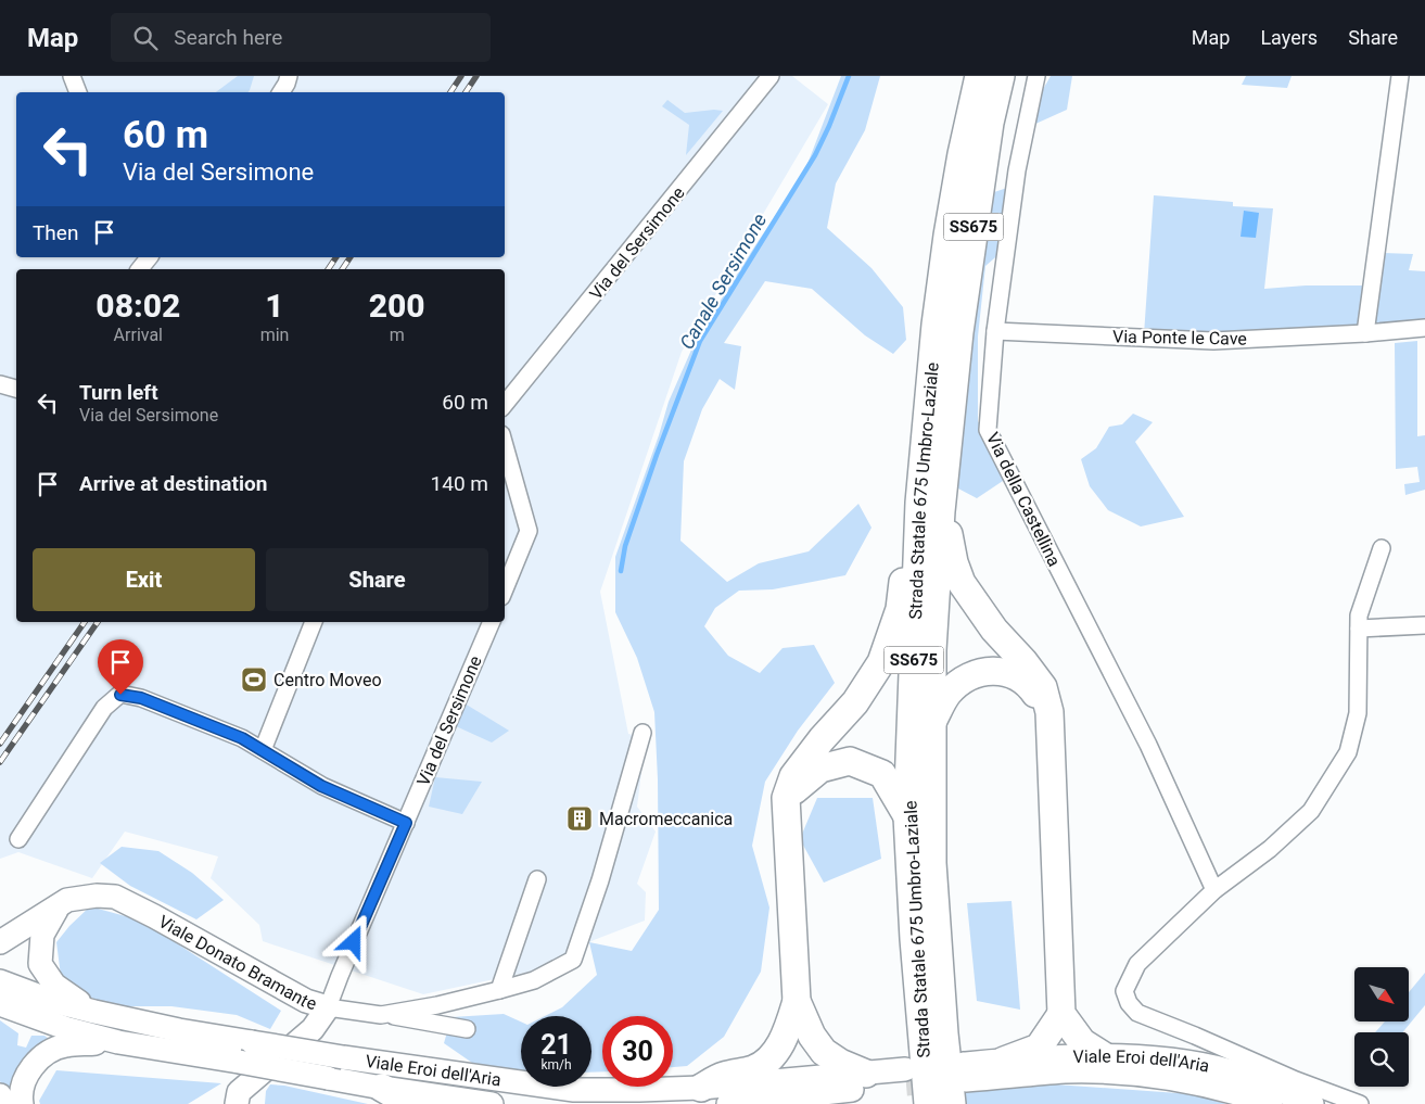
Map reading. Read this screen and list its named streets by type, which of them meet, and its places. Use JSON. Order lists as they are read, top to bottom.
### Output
{
  "streets": {
    "highway": ["SS675", "Strada Statale 675 Umbro-Laziale"],
    "main road": ["Viale Donato Bramante", "Viale Eroi dell'Aria"],
    "street": ["Via del Sersimone", "Via Ponte le Cave", "Via della Castellina"]
  },
  "crossings": [
    ["Via del Sersimone", "Viale Donato Bramante"],
    ["Via Ponte le Cave", "Via della Castellina"]
  ],
  "water": ["Canale Sersimone"],
  "places": {
    "sports": ["Centro Moveo"],
    "building": ["Macromeccanica"]
  },
  "north": "bottom right",
  "page": {
    "header": "Map",
    "search": "Search here",
    "nav": ["Map", "Layers", "Share"],
    "turn": ["60 m", "Via del Sersimone"],
    "then": "Then",
    "eta": [
      "08:02",
      "Arrival",
      "1",
      "min",
      "200",
      "m"
    ],
    "list": [
      {
        "name": "Turn left",
        "note": "Via del Sersimone",
        "value": "60 m"
      },
      {
        "name": "Arrive at destination",
        "value": "140 m"
      }
    ],
    "buttons": ["Exit", "Share"],
    "speed": "21 km/h",
    "limit": "30"
  }
}
